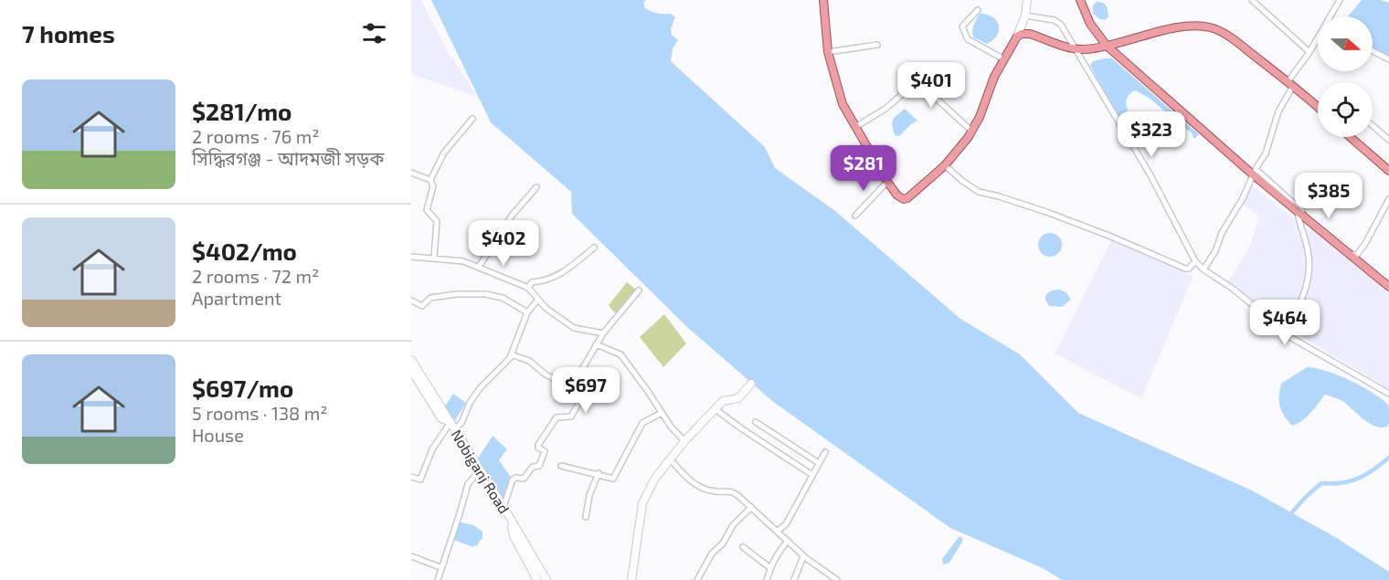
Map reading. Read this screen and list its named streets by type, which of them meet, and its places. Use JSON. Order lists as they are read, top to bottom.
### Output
{
  "streets": {
    "main road": ["Nobiganj Road"]
  },
  "north": "right",
  "page": {
    "heading": "7 homes",
    "price": [
      "$401",
      "$323",
      "$281",
      "$385",
      "$402",
      "$464",
      "$697"
    ],
    "list": [
      {
        "name": "$281/mo",
        "note": "2 rooms · 76 m² · সিদ্ধিরগঞ্জ - আদমজী সড়ক"
      },
      {
        "name": "$402/mo",
        "note": "2 rooms · 72 m² · Apartment"
      },
      {
        "name": "$697/mo",
        "note": "5 rooms · 138 m² · House"
      }
    ]
  }
}
